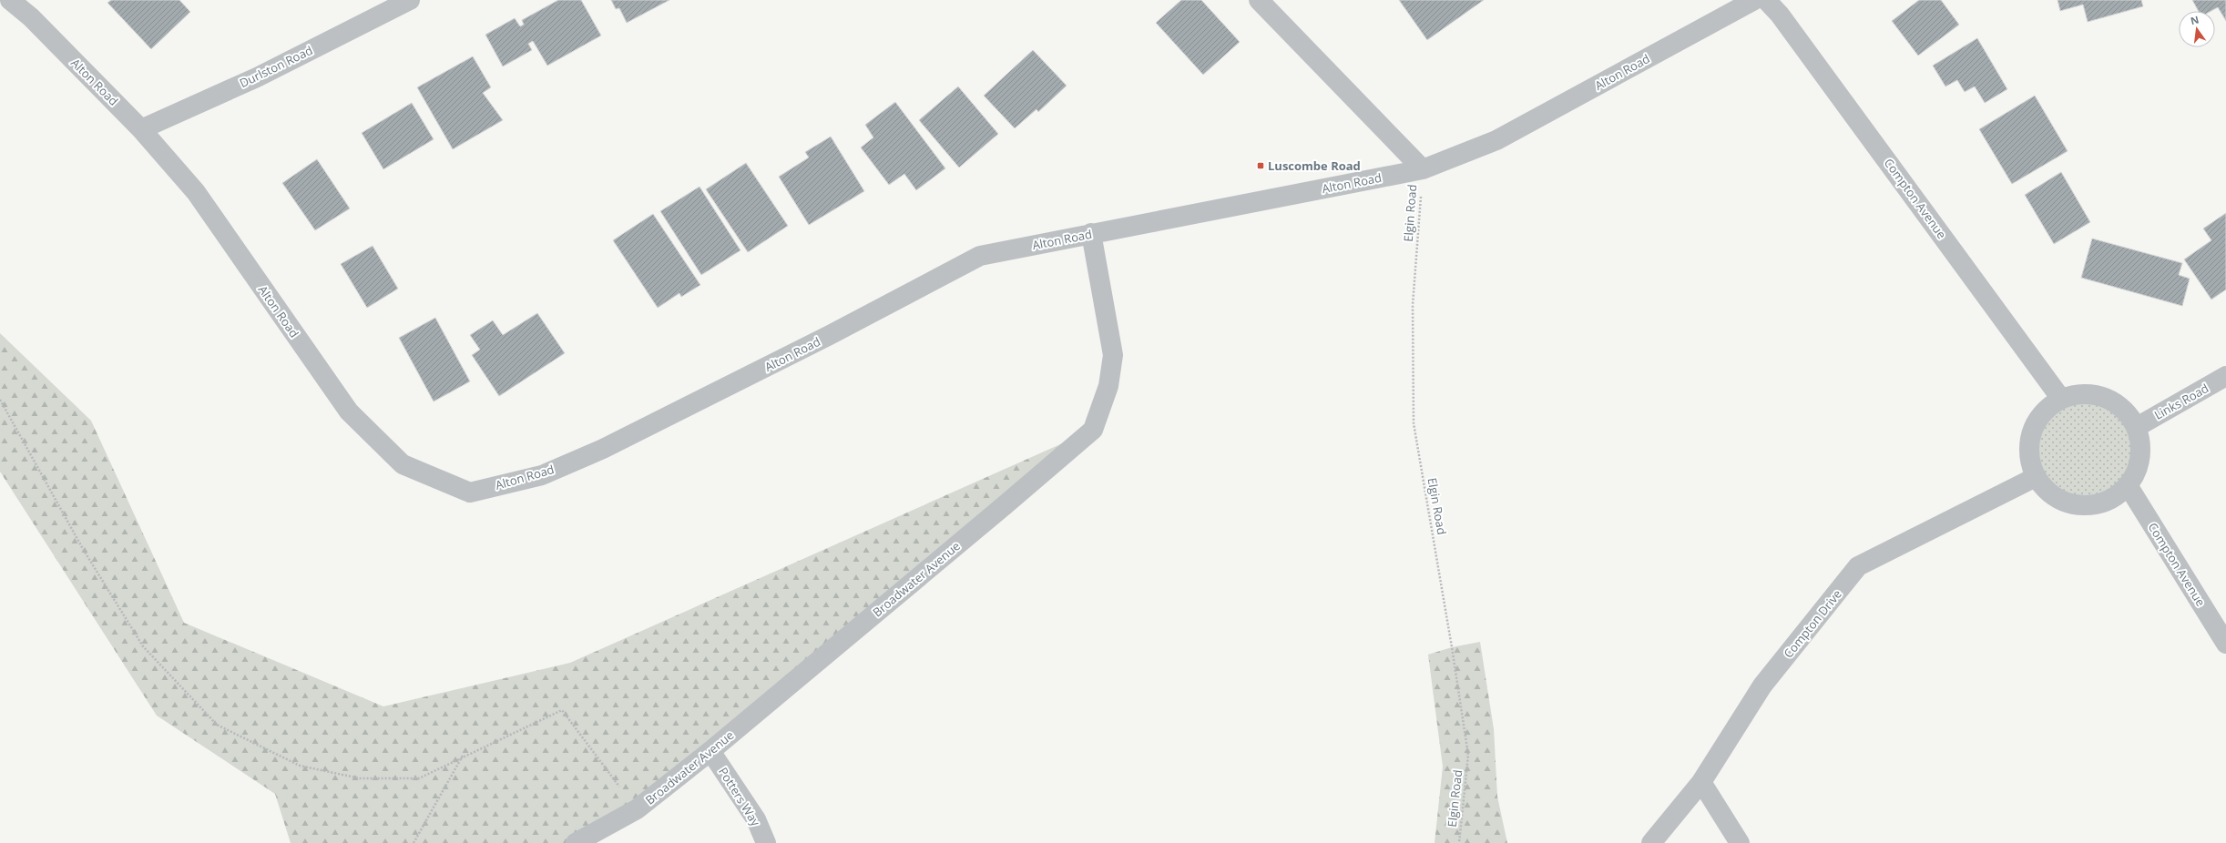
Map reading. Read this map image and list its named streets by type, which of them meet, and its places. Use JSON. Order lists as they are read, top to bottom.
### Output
{
  "streets": {
    "street": [
      "Durlston Road",
      "Alton Road",
      "Compton Avenue",
      "Links Road",
      "Broadwater Avenue",
      "Compton Drive",
      "Potters Way"
    ],
    "path": ["Elgin Road"]
  },
  "crossings": [
    ["Durlston Road", "Alton Road"],
    ["Alton Road", "Elgin Road"],
    ["Alton Road", "Broadwater Avenue"],
    ["Compton Avenue", "Links Road"],
    ["Compton Avenue", "Compton Drive"],
    ["Links Road", "Compton Drive"],
    ["Broadwater Avenue", "Potters Way"]
  ],
  "places": {
    "transit": ["Luscombe Road"]
  },
  "north": "top"
}
